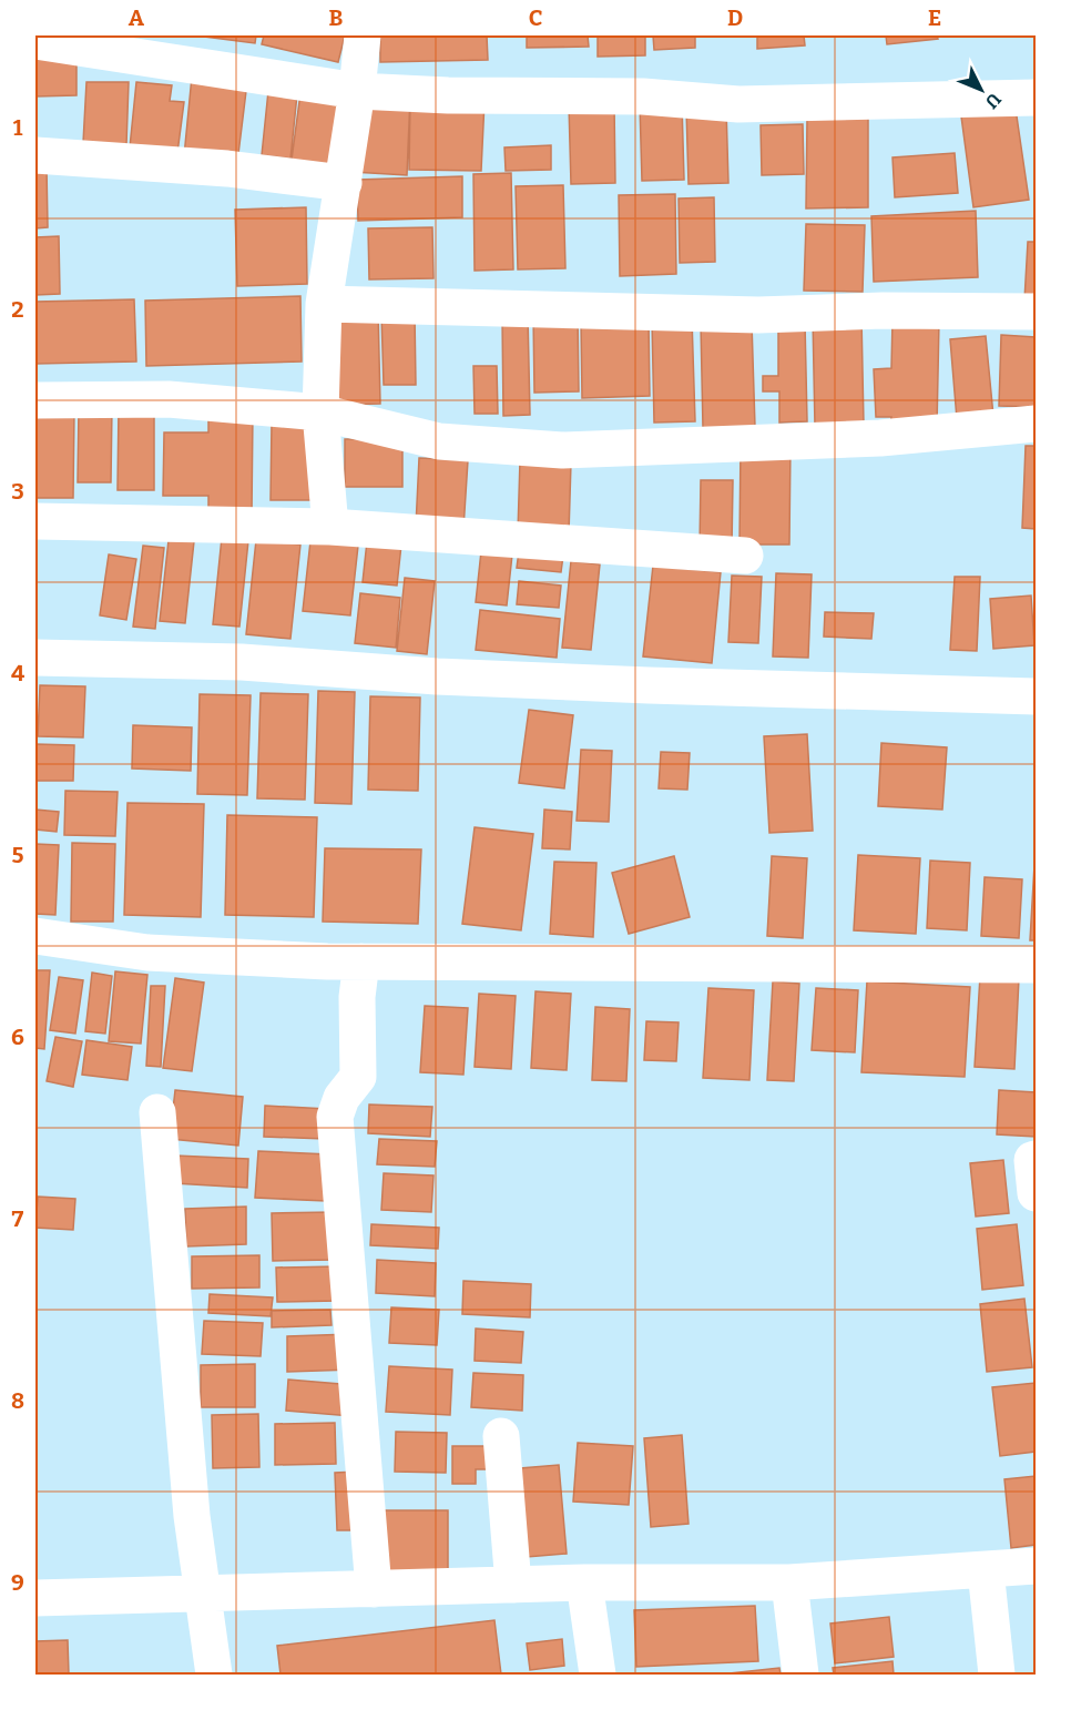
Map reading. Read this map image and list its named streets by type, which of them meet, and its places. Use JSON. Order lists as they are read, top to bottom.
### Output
{
  "north": "bottom right",
  "grid": {
    "columns": [
      "A",
      "B",
      "C",
      "D",
      "E"
    ],
    "rows": [
      "1",
      "2",
      "3",
      "4",
      "5",
      "6",
      "7",
      "8",
      "9"
    ]
  }
}
